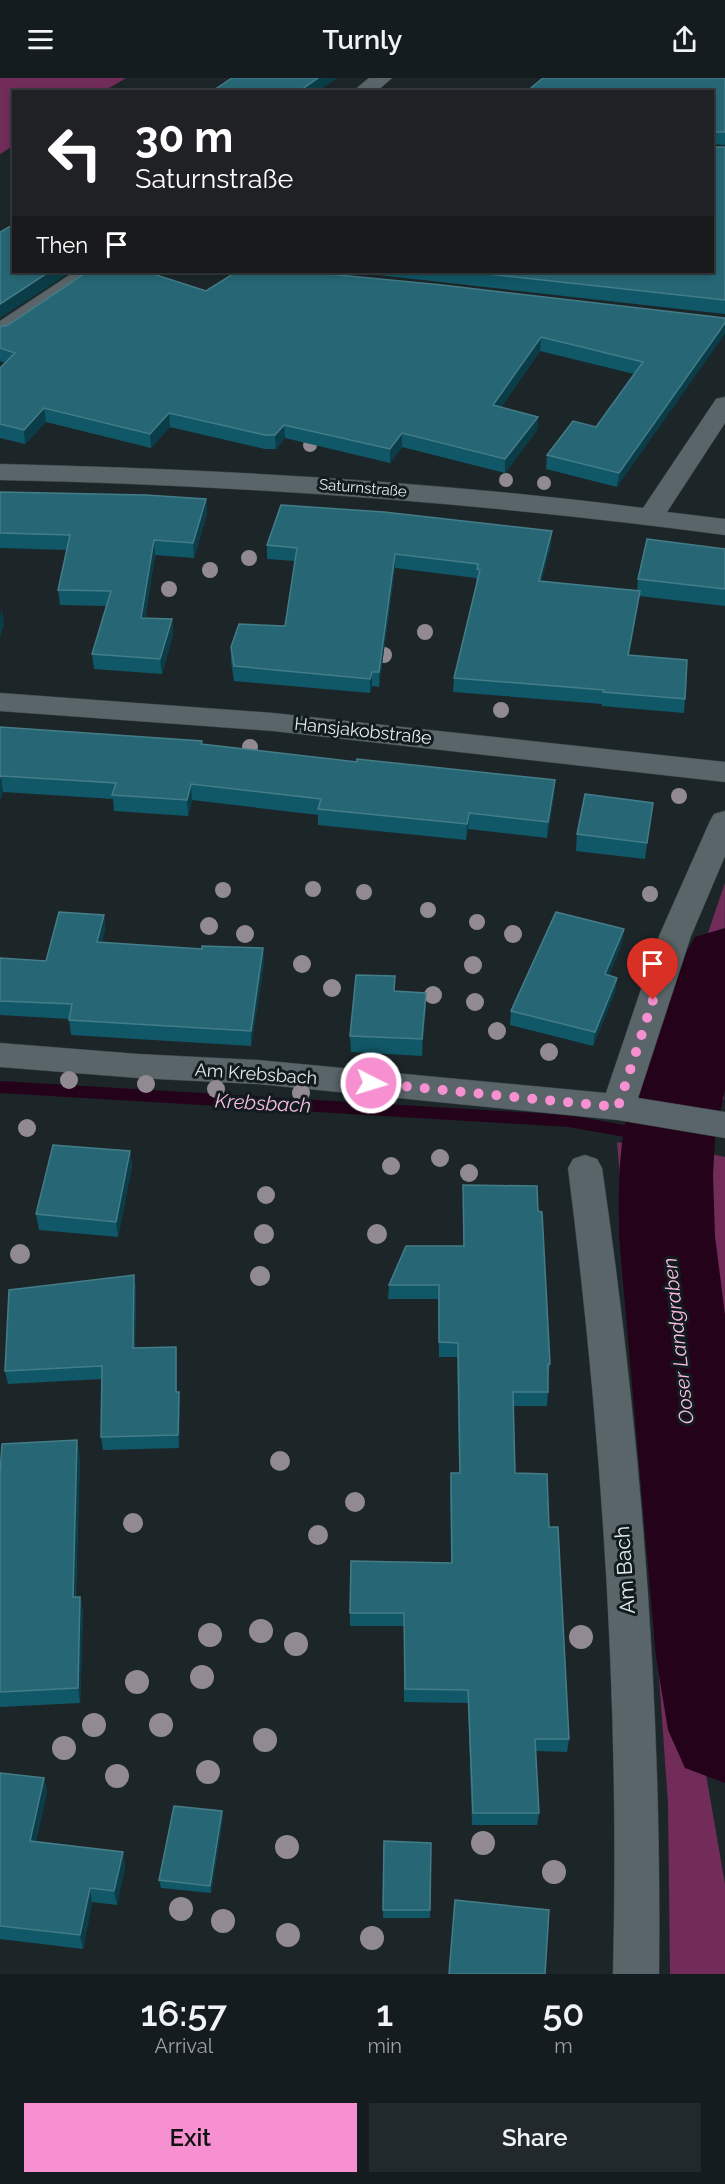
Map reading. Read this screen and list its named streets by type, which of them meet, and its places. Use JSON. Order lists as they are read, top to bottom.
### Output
{
  "streets": {
    "street": [
      "Saturnstraße",
      "Hansjakobstraße",
      "Am Krebsbach",
      "Am Bach"
    ]
  },
  "water": ["Krebsbach", "Ooser Landgraben"],
  "page": {
    "header": "Turnly",
    "turn": ["30 m", "Saturnstraße"],
    "then": "Then",
    "eta": [
      "16:57",
      "Arrival",
      "1",
      "min",
      "50",
      "m"
    ],
    "buttons": ["Exit", "Share"]
  }
}
